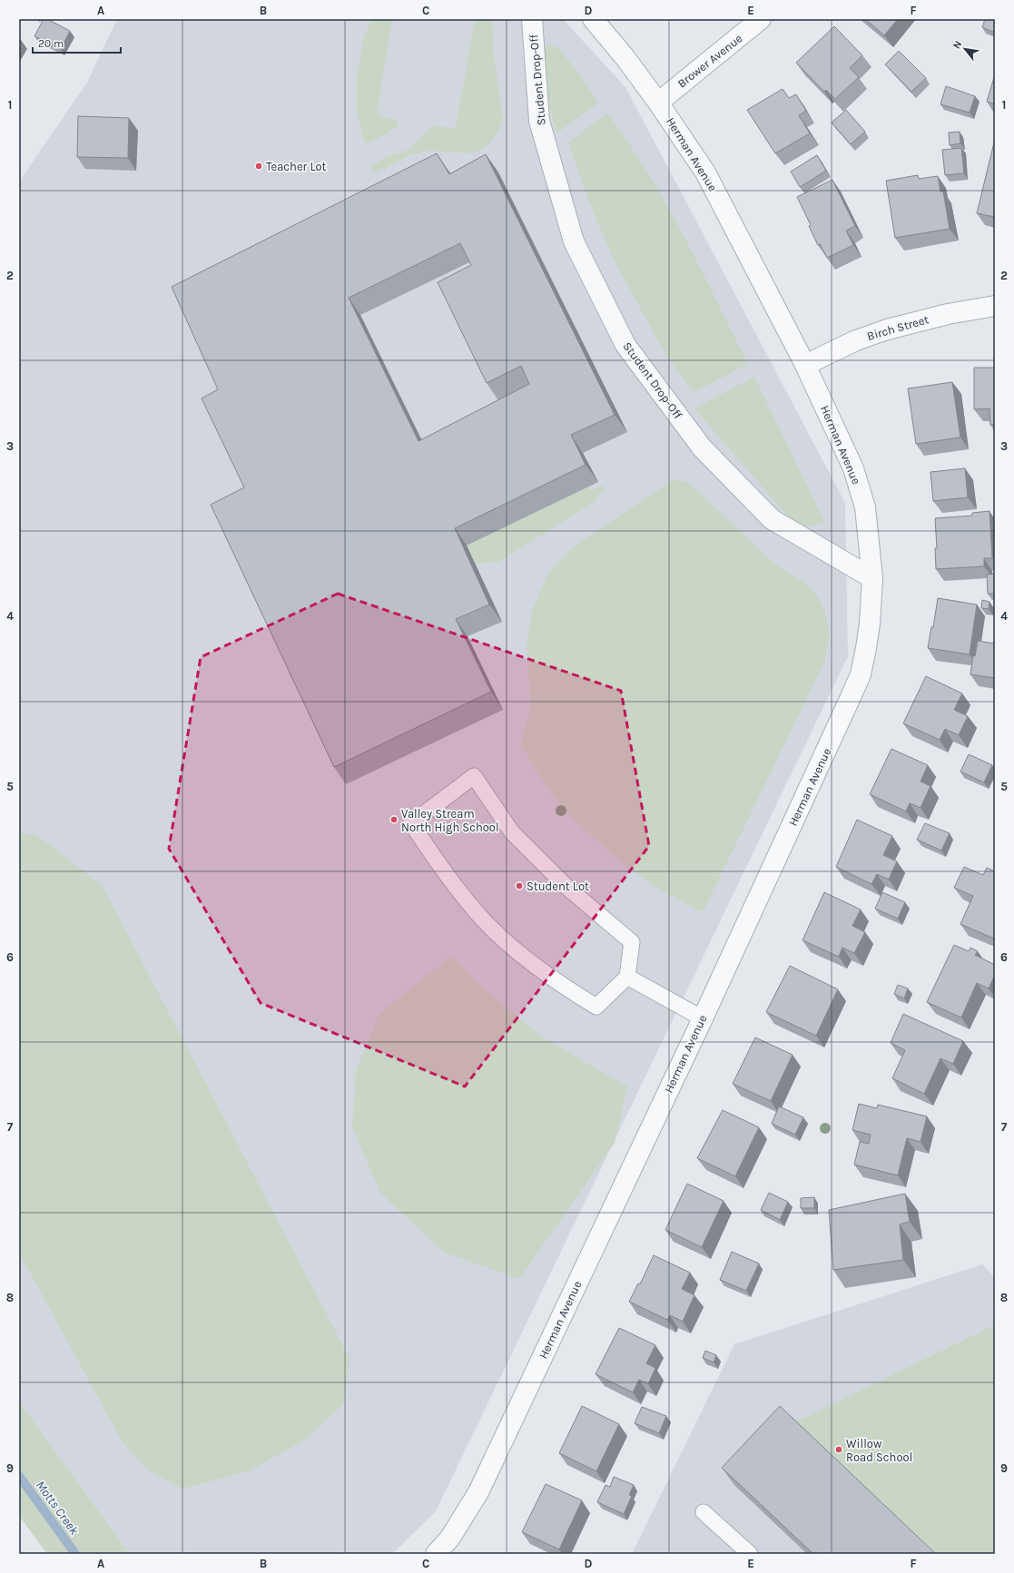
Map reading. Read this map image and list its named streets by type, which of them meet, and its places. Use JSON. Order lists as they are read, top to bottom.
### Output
{
  "streets": {
    "street": [
      "Brower Avenue",
      "Student Drop-Off",
      "Herman Avenue",
      "Birch Street"
    ]
  },
  "crossings": [
    ["Brower Avenue", "Herman Avenue"],
    ["Student Drop-Off", "Herman Avenue"],
    ["Herman Avenue", "Birch Street"]
  ],
  "water": ["Motts Creek"],
  "places": [
    "Teacher Lot",
    "Valley Stream North High School",
    "Student Lot",
    "Willow Road School"
  ],
  "scale_bar": "20 m",
  "north": "top left",
  "grid": {
    "columns": [
      "A",
      "B",
      "C",
      "D",
      "E",
      "F"
    ],
    "rows": [
      "1",
      "2",
      "3",
      "4",
      "5",
      "6",
      "7",
      "8",
      "9"
    ]
  }
}
